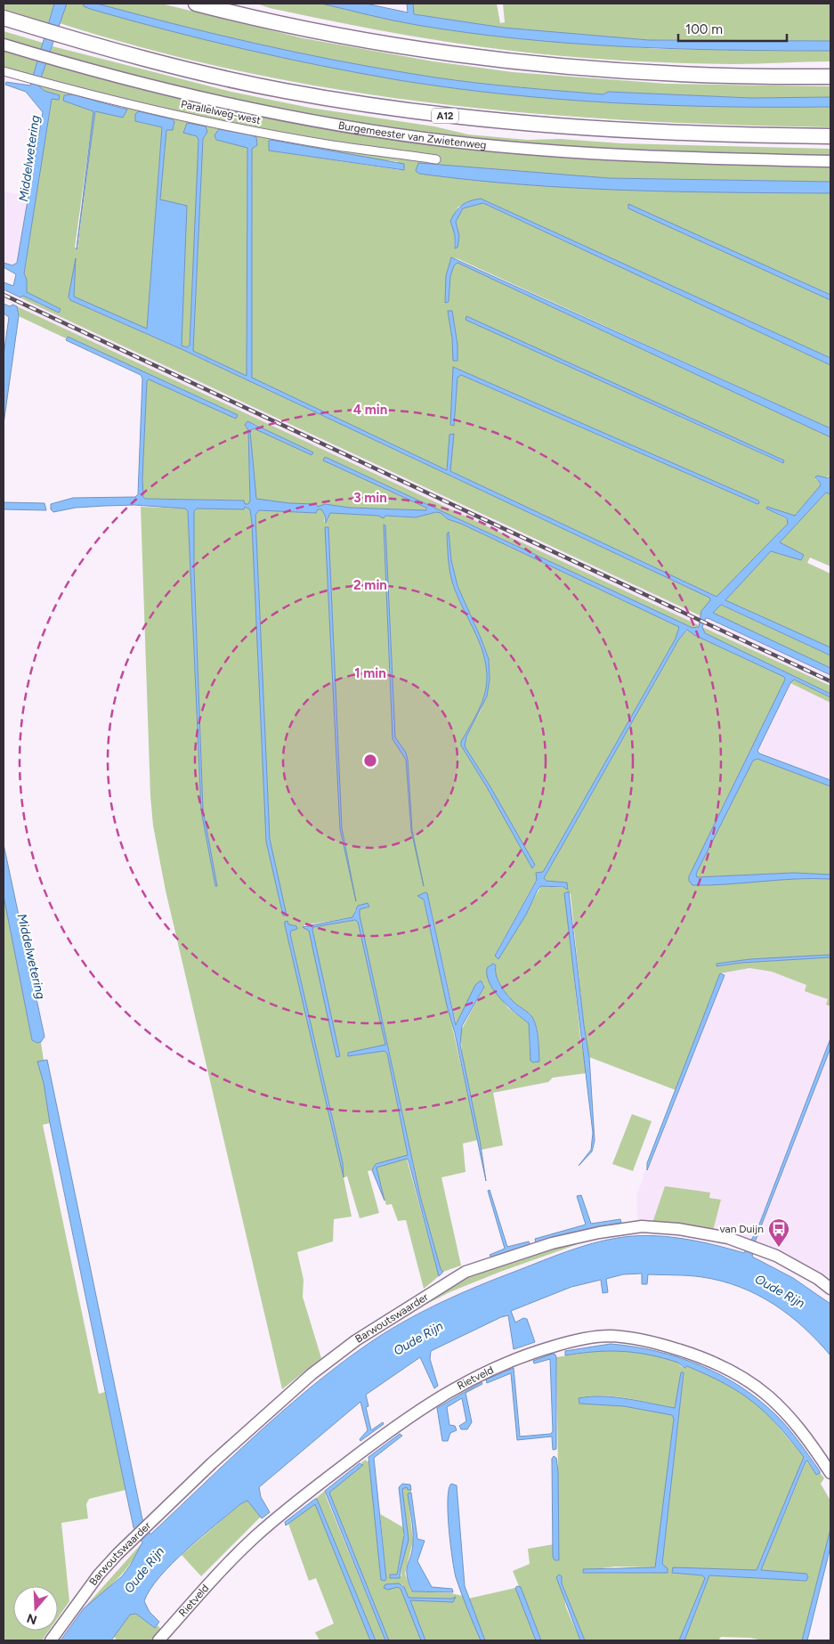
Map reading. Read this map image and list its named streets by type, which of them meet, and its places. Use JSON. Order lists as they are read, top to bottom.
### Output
{
  "streets": {
    "highway": ["A12"],
    "main road": ["Burgemeester van Zwietenweg", "Barwoutswaarder", "Rietveld"],
    "street": ["Parallelweg-west"]
  },
  "water": ["Middelwetering", "Oude Rijn"],
  "places": {
    "bus stop": ["van Duijn"]
  },
  "scale_bar": "100 m",
  "north": "bottom",
  "rings": [
    "4 min",
    "3 min",
    "2 min",
    "1 min"
  ]
}
